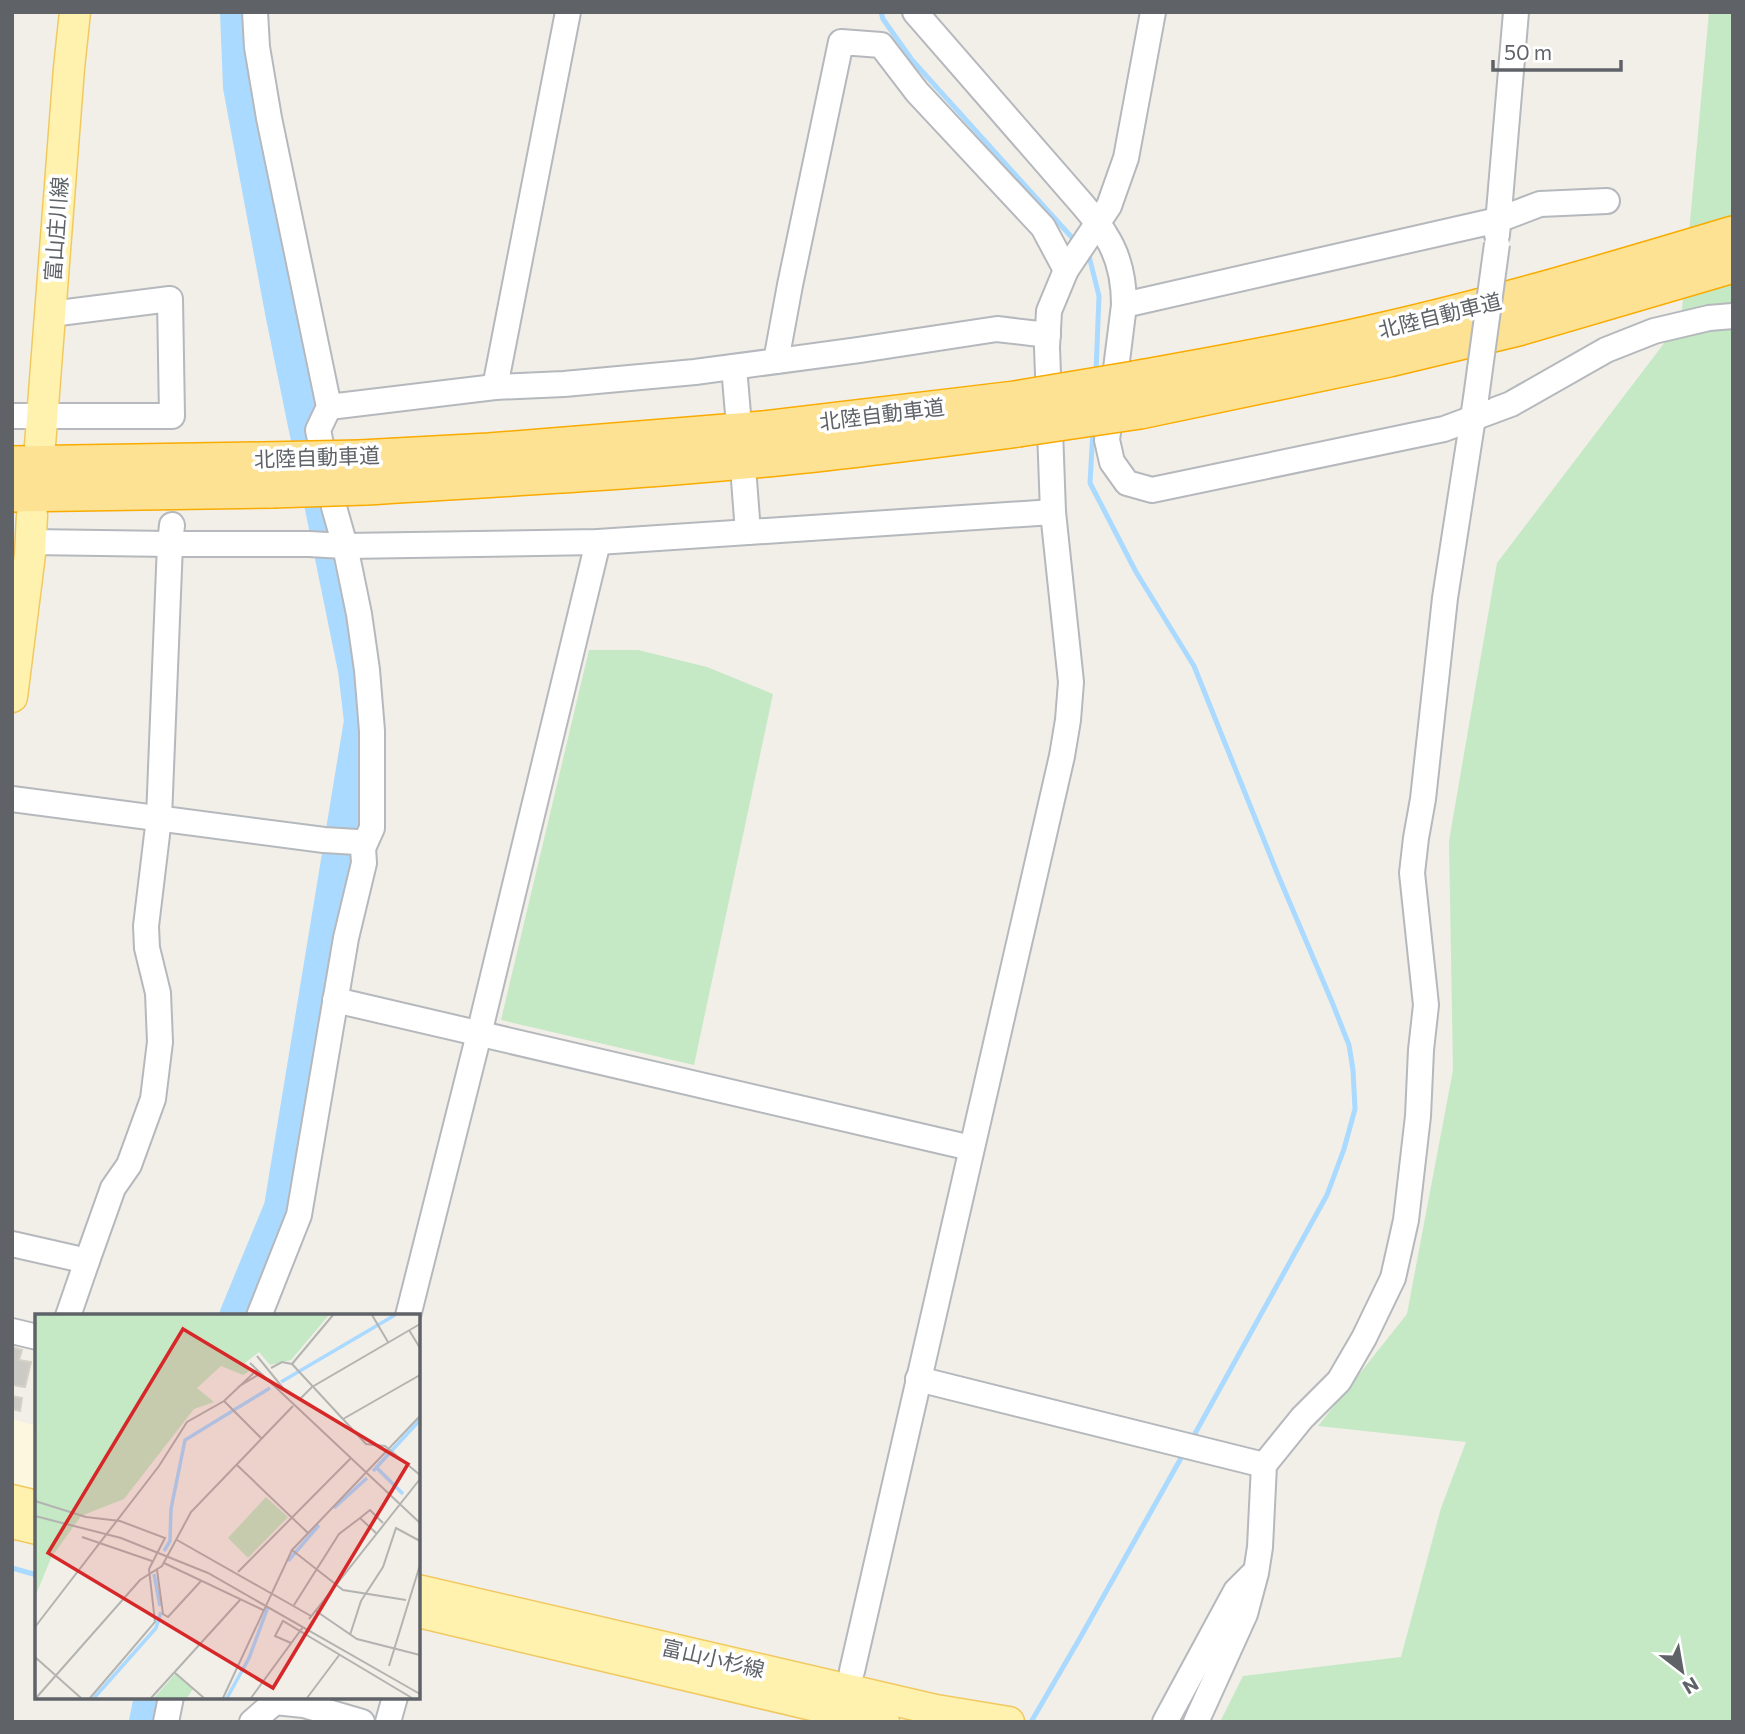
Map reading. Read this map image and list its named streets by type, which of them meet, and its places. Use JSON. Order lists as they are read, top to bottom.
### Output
{
  "streets": {
    "highway": ["北陸自動車道"],
    "main road": ["富山庄川線", "富山小杉線"]
  },
  "crossings": [
    ["富山庄川線", "北陸自動車道"]
  ],
  "scale_bar": "50 m",
  "north": "bottom right"
}
